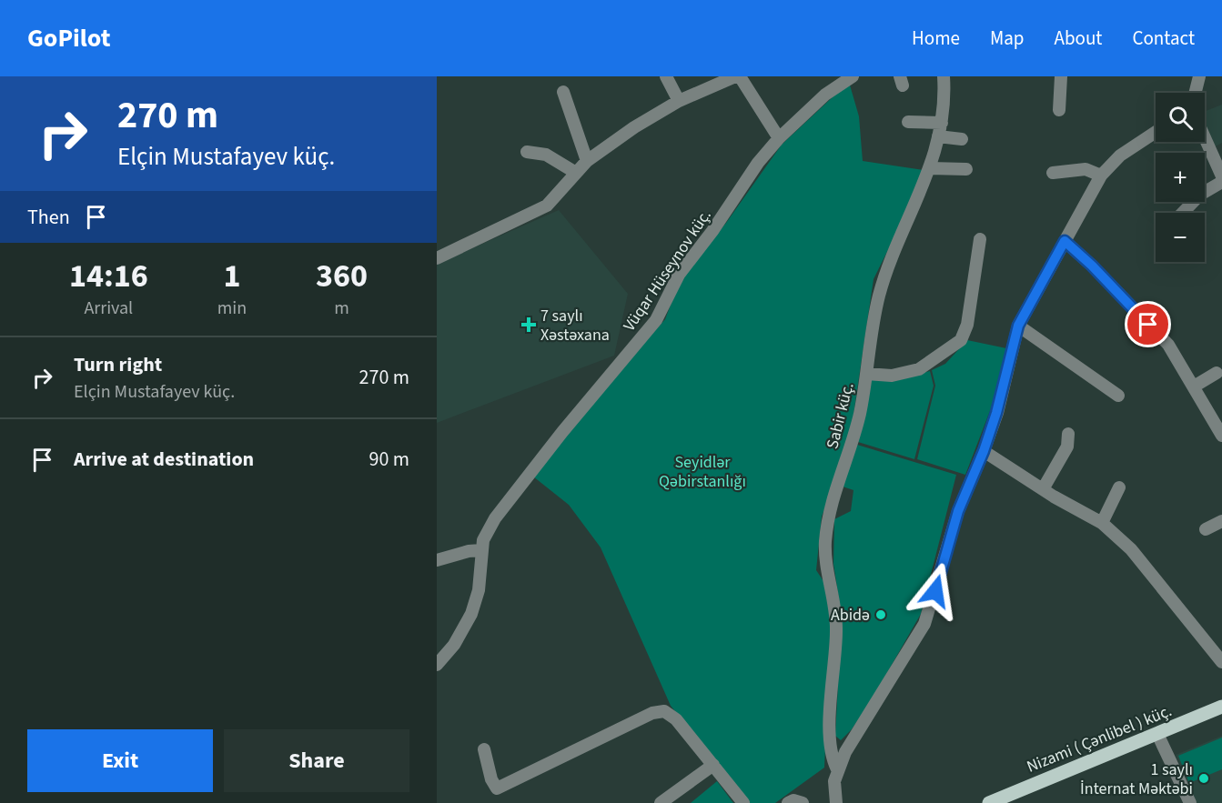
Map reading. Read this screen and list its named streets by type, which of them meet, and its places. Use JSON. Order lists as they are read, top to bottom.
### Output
{
  "streets": {
    "main road": ["Nizami ( Çənlibel ) küç."],
    "street": ["Vüqar Hüseynov küç.", "Sabir küç."]
  },
  "parks": ["Seyidlər Qəbirstanlığı"],
  "places": {
    "health": ["7 saylı Xəstəxana"],
    "other": ["Abidə", "1 saylı İnternat Məktəbi"]
  },
  "page": {
    "header": "GoPilot",
    "nav": [
      "Home",
      "Map",
      "About",
      "Contact"
    ],
    "turn": ["270 m", "Elçin Mustafayev küç."],
    "map_buttons": ["+", "−"],
    "then": "Then",
    "eta": [
      "14:16",
      "Arrival",
      "1",
      "min",
      "360",
      "m"
    ],
    "list": [
      {
        "name": "Turn right",
        "note": "Elçin Mustafayev küç.",
        "value": "270 m"
      },
      {
        "name": "Arrive at destination",
        "value": "90 m"
      }
    ],
    "buttons": ["Exit", "Share"]
  }
}
